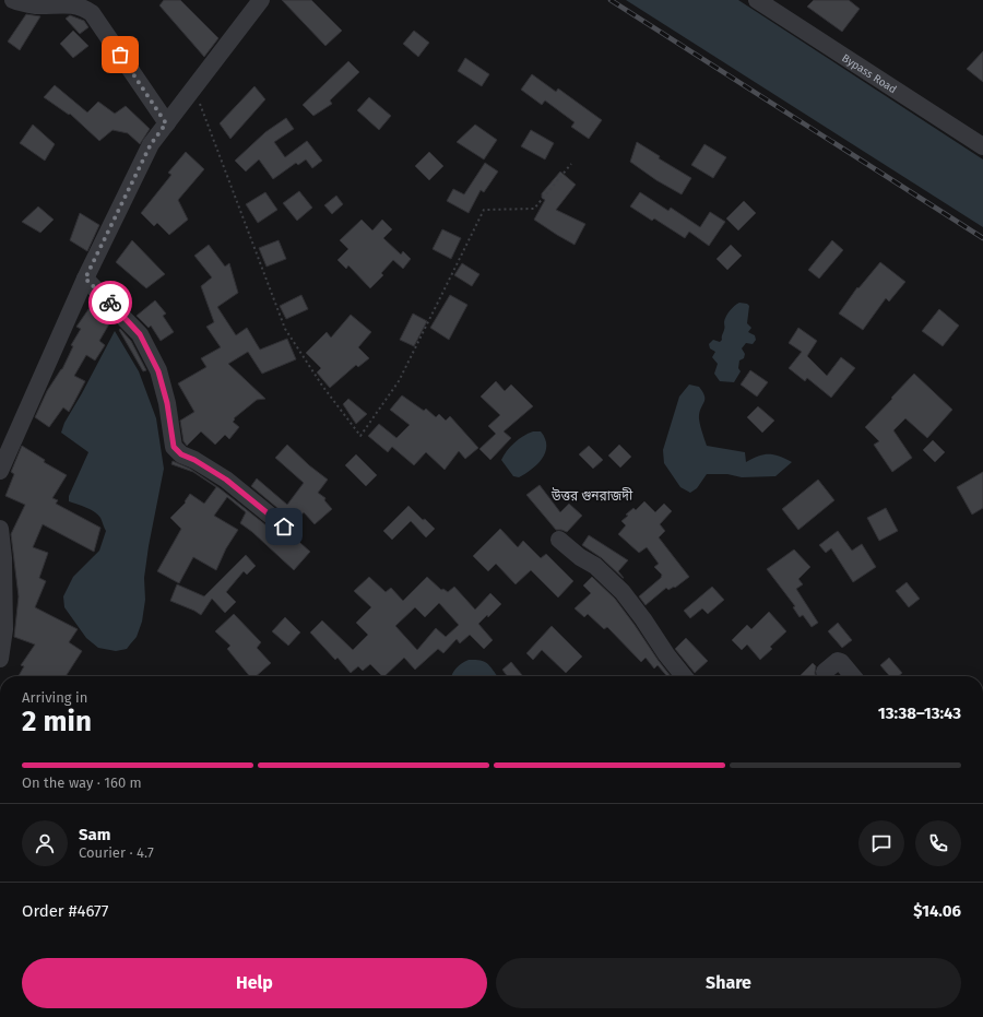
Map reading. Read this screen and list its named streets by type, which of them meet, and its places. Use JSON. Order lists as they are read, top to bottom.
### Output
{
  "streets": {
    "street": ["Bypass Road"]
  },
  "districts": ["উত্তর গুনরাজদী"],
  "page": {
    "heading": ["2 min", "Arriving in", "13:38–13:43"],
    "panel": [
      "Sam",
      "Courier · 4.7",
      "Order #4677",
      "$14.06"
    ],
    "bar": "On the way · 160 m",
    "buttons": ["Help", "Share"]
  }
}
